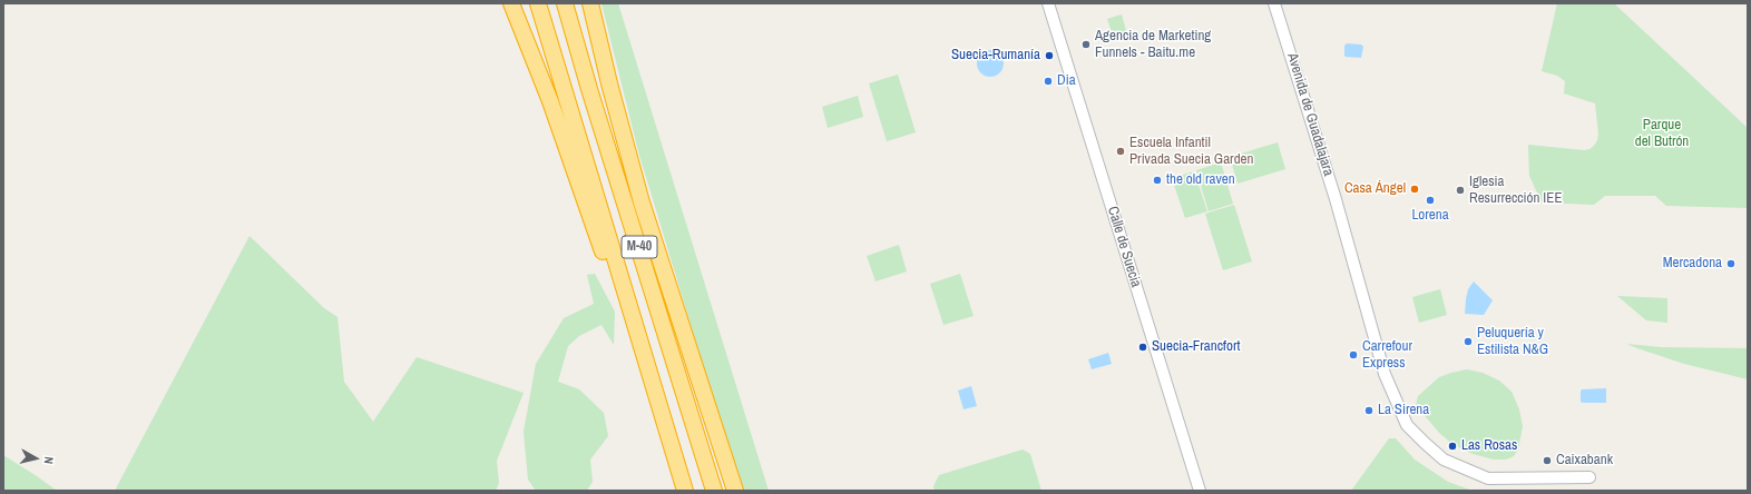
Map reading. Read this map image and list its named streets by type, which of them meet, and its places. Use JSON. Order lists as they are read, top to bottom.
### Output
{
  "streets": {
    "highway": ["M-40"],
    "street": ["Avenida de Guadalajara", "Calle de Suecia"]
  },
  "parks": ["Parque del Butrón"],
  "places": [
    "Agencia de Marketing Funnels - Baitu.me",
    "Suecia-Rumanía",
    "Dia",
    "Escuela Infantil Privada Suecia Garden",
    "the old raven",
    "Casa Ángel",
    "Iglesia Resurrección IEE",
    "Lorena",
    "Mercadona",
    "Peluquería y Estilista N&G",
    "Suecia-Francfort",
    "Carrefour Express",
    "La Sirena",
    "Las Rosas",
    "Caixabank"
  ],
  "north": "right"
}
